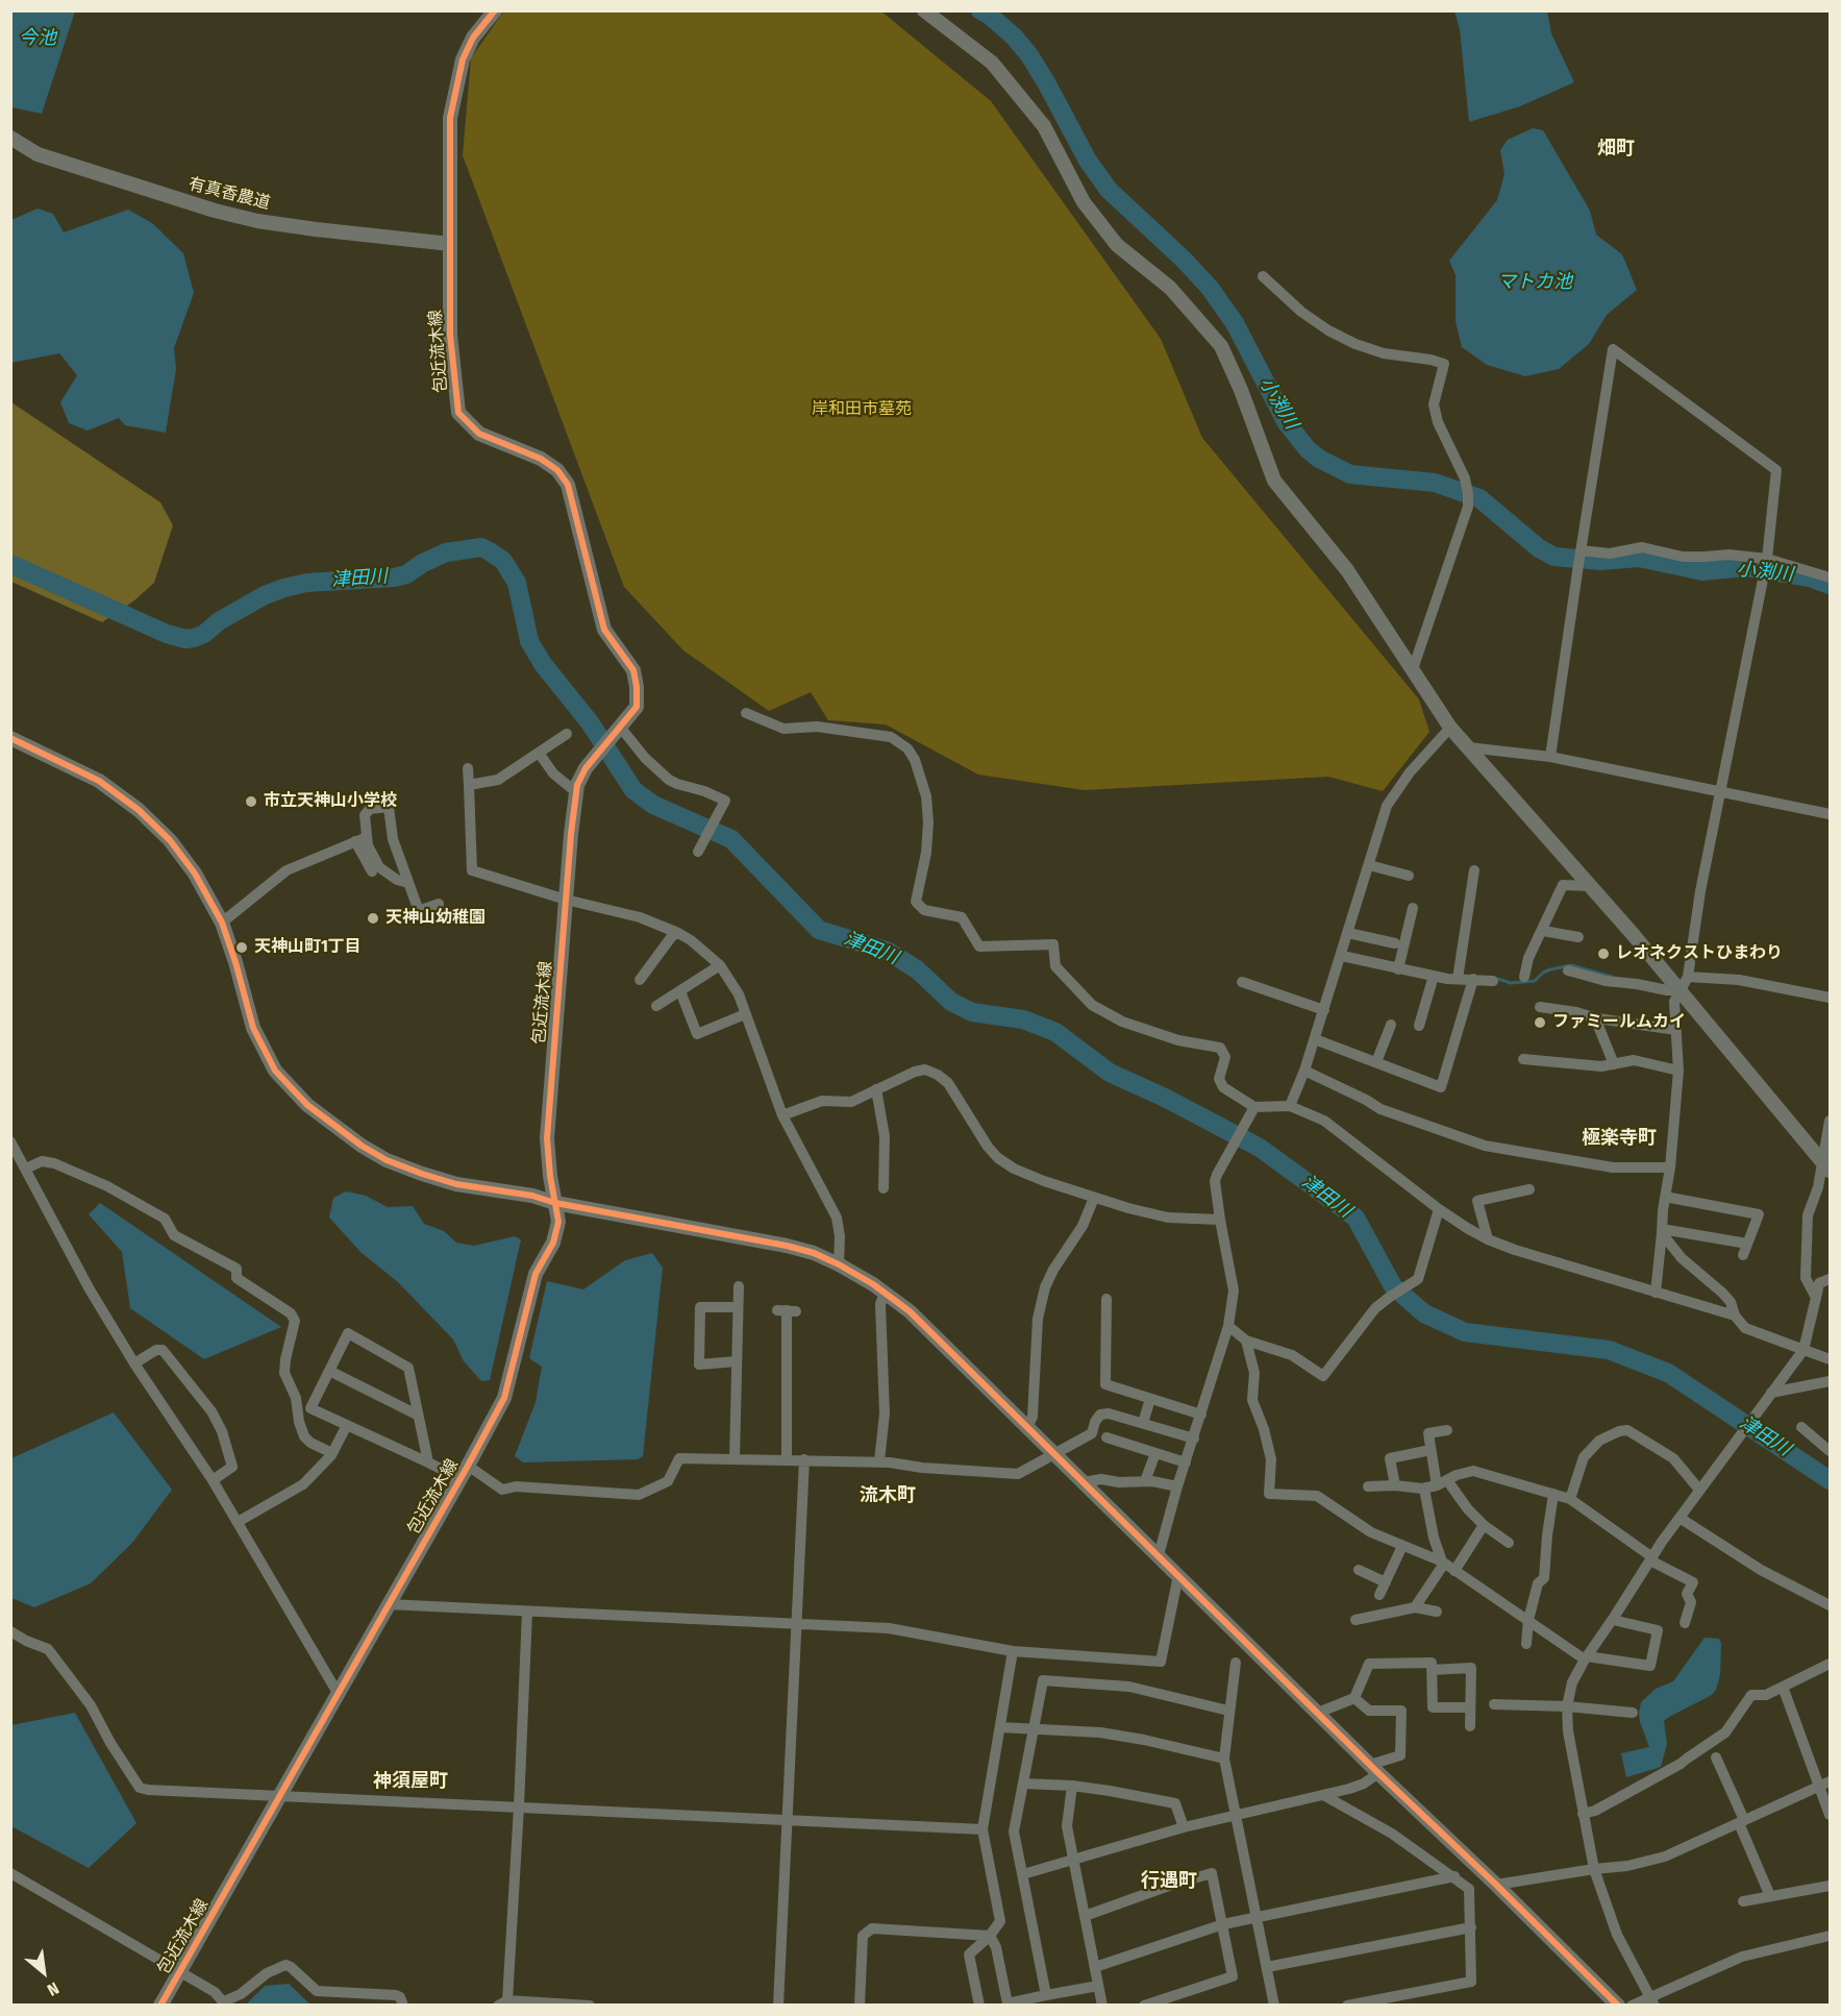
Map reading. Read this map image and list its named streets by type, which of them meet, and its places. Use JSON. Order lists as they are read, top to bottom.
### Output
{
  "streets": {
    "street": ["有真香農道", "包近流木線"]
  },
  "crossings": [
    ["有真香農道", "包近流木線"]
  ],
  "districts": [
    "畑町",
    "極楽寺町",
    "流木町",
    "神須屋町",
    "行遇町"
  ],
  "water": [
    "今池",
    "マトカ池",
    "小渕川",
    "津田川"
  ],
  "parks": ["岸和田市墓苑"],
  "places": [
    "市立天神山小学校",
    "天神山幼稚園",
    "天神山町1丁目",
    "レオネクストひまわり",
    "ファミールムカイ"
  ],
  "north": "bottom right"
}
